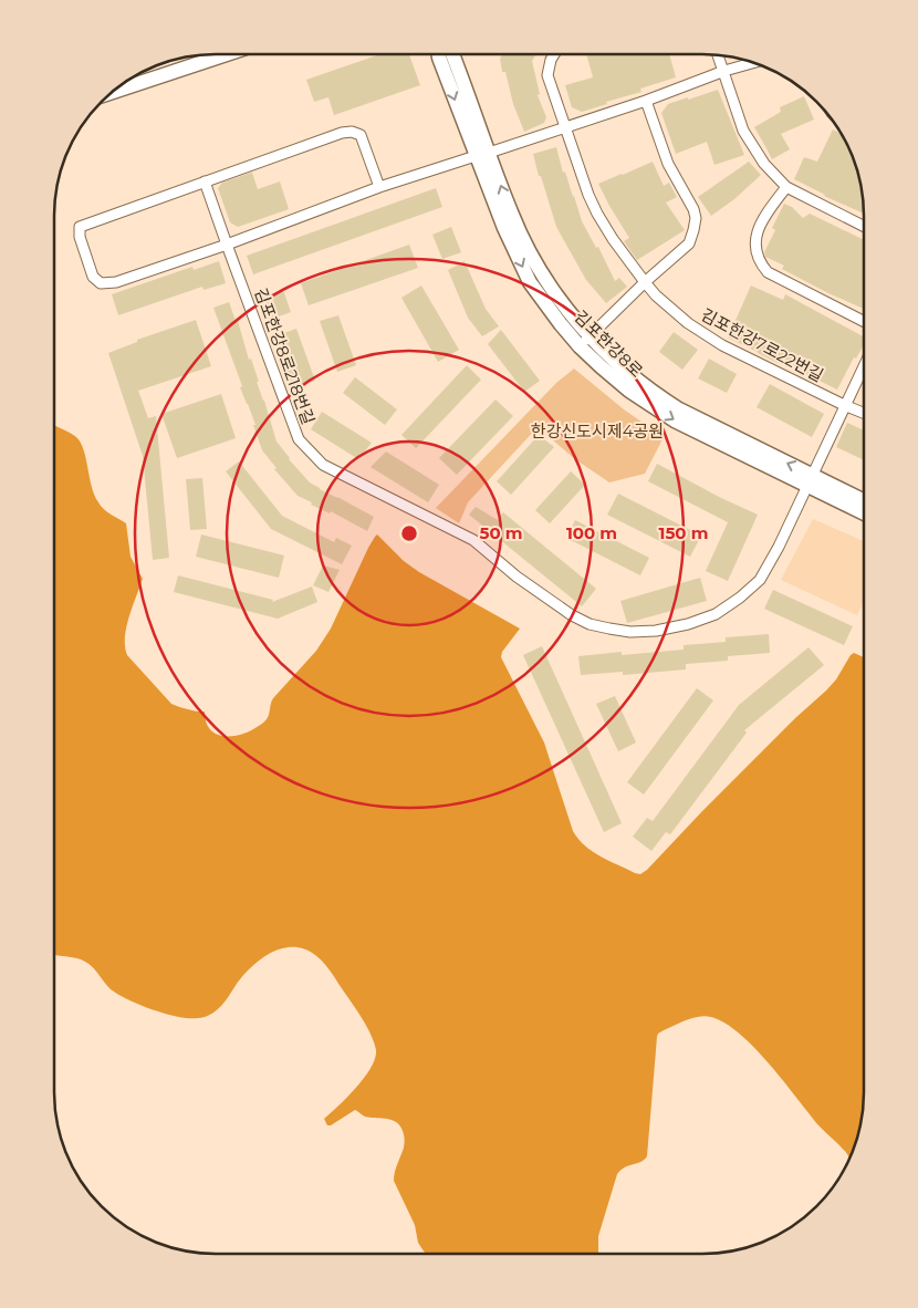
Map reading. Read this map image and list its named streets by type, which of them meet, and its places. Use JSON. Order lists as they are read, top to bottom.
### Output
{
  "streets": {
    "street": ["김포한강8로", "김포한강7로22번길", "김포한강8로218번길"]
  },
  "crossings": [
    ["김포한강8로", "김포한강8로218번길"],
    ["김포한강7로22번길", "김포한강8로218번길"]
  ],
  "parks": ["한강신도시제4공원"],
  "rings": ["50 m", "100 m", "150 m"]
}
